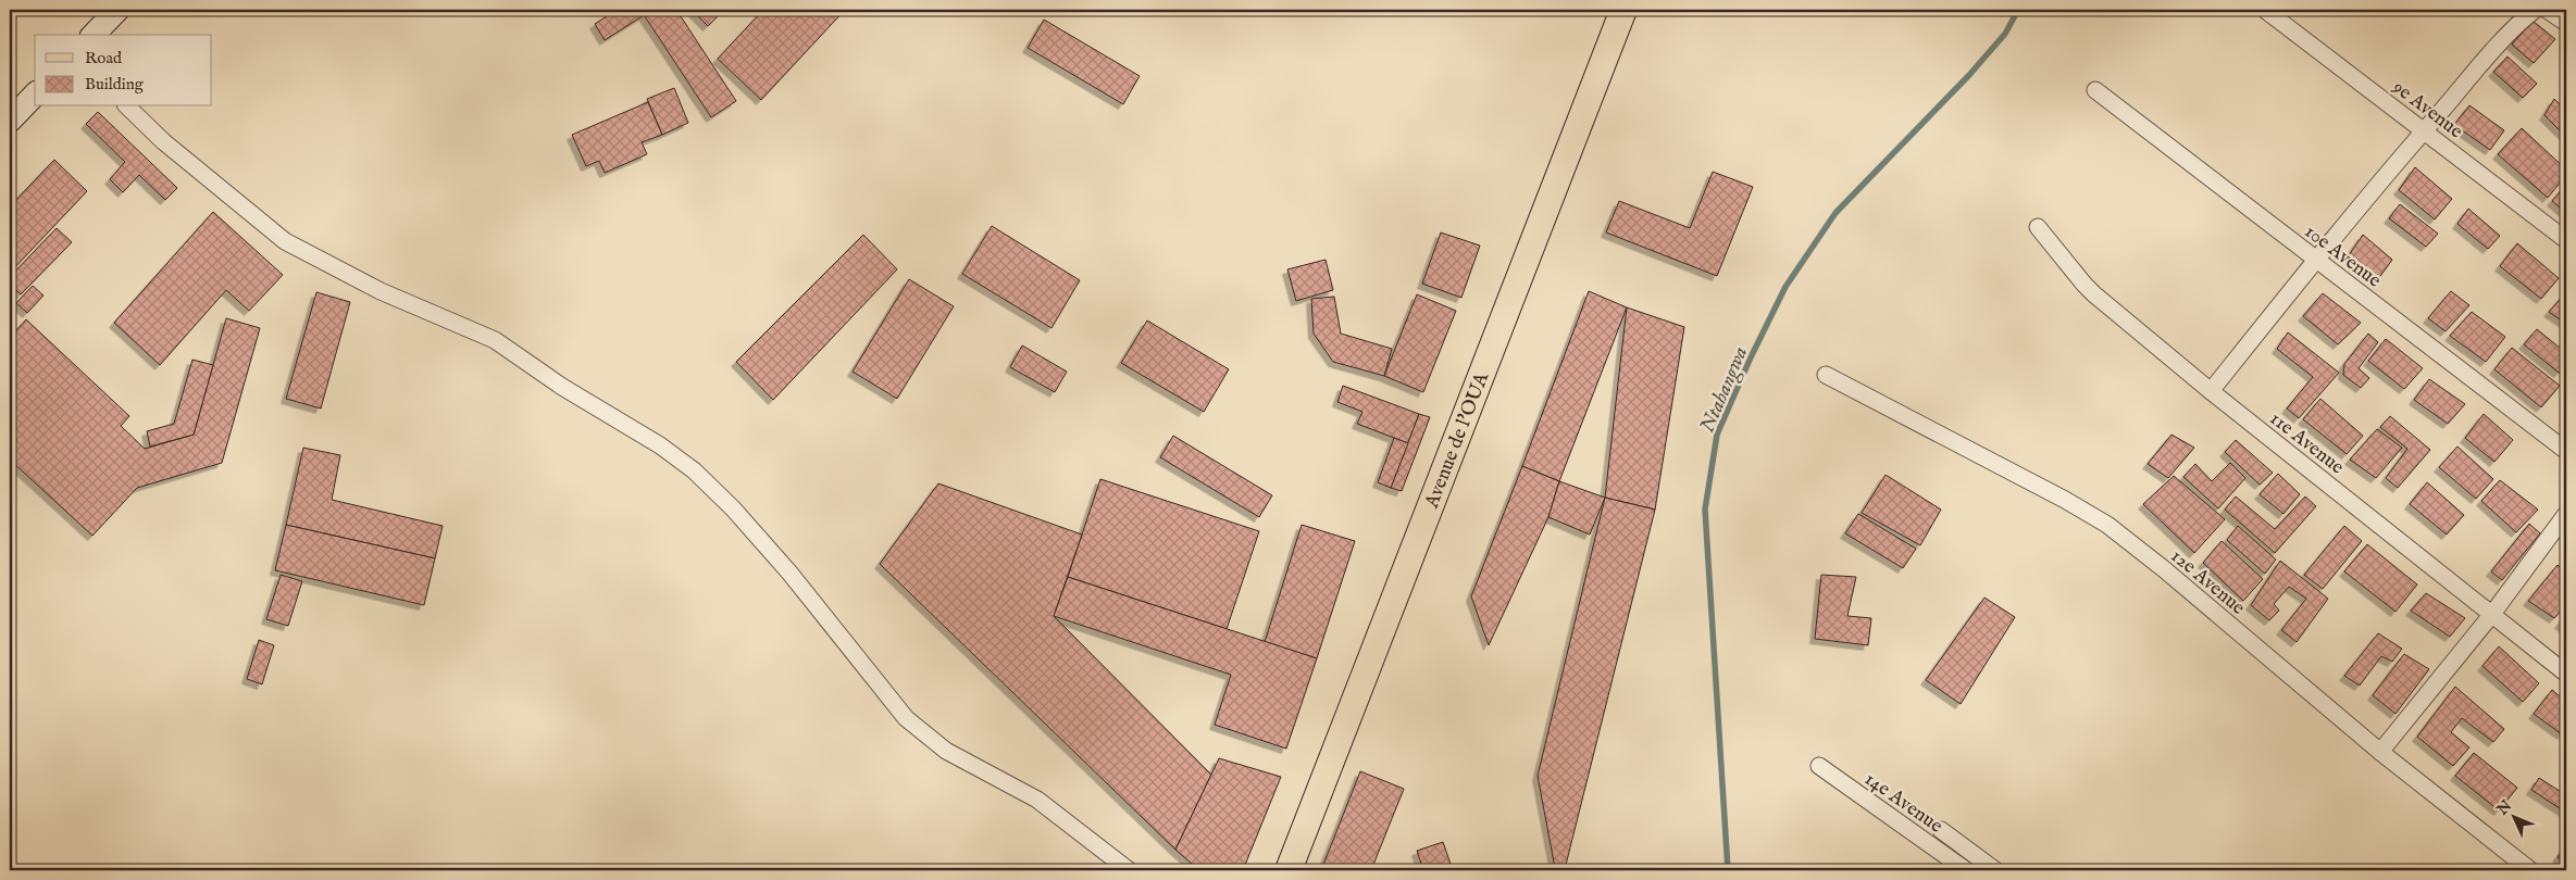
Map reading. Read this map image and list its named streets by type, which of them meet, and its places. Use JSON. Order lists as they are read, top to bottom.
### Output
{
  "streets": {
    "main road": ["Avenue de l'OUA"],
    "street": [
      "9e Avenue",
      "10e Avenue",
      "11e Avenue",
      "12e Avenue",
      "14e Avenue"
    ]
  },
  "water": ["Ntahangwa"],
  "legend": ["Road", "Building"],
  "north": "top left"
}
